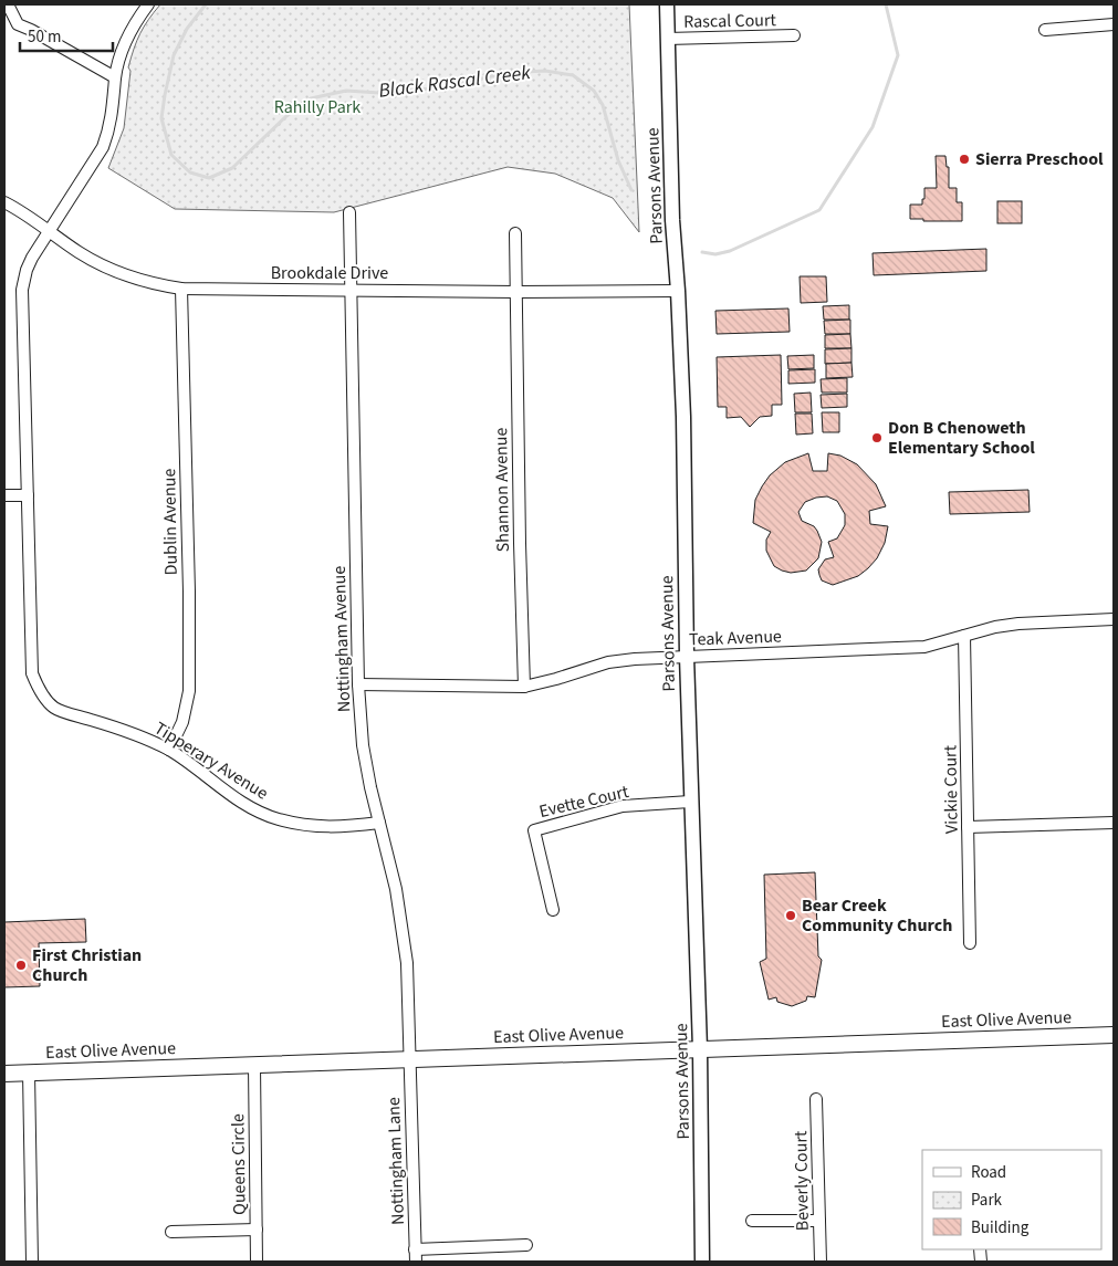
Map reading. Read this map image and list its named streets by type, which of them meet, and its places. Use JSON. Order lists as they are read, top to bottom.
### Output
{
  "streets": {
    "main road": ["East Olive Avenue"],
    "street": [
      "Rascal Court",
      "Parsons Avenue",
      "Brookdale Drive",
      "Shannon Avenue",
      "Dublin Avenue",
      "Teak Avenue",
      "Nottingham Avenue",
      "Tipperary Avenue",
      "Vickie Court",
      "Evette Court",
      "Nottingham Lane",
      "Queens Circle",
      "Beverly Court"
    ]
  },
  "crossings": [
    ["Rascal Court", "Parsons Avenue"],
    ["Parsons Avenue", "Brookdale Drive"],
    ["Parsons Avenue", "Teak Avenue"],
    ["Parsons Avenue", "Evette Court"],
    ["Parsons Avenue", "East Olive Avenue"],
    ["Brookdale Drive", "Shannon Avenue"],
    ["Brookdale Drive", "Dublin Avenue"],
    ["Brookdale Drive", "Nottingham Avenue"],
    ["Shannon Avenue", "Teak Avenue"],
    ["Dublin Avenue", "Tipperary Avenue"],
    ["Teak Avenue", "Nottingham Avenue"],
    ["Teak Avenue", "Vickie Court"],
    ["Nottingham Avenue", "Tipperary Avenue"],
    ["Nottingham Avenue", "East Olive Avenue"],
    ["Nottingham Avenue", "Nottingham Lane"],
    ["East Olive Avenue", "Nottingham Lane"],
    ["East Olive Avenue", "Queens Circle"]
  ],
  "water": ["Black Rascal Creek"],
  "parks": ["Rahilly Park"],
  "places": [
    "Sierra Preschool",
    "Don B Chenoweth Elementary School",
    "Bear Creek Community Church",
    "First Christian Church"
  ],
  "legend": ["Road", "Park", "Building"],
  "scale_bar": "50 m"
}
